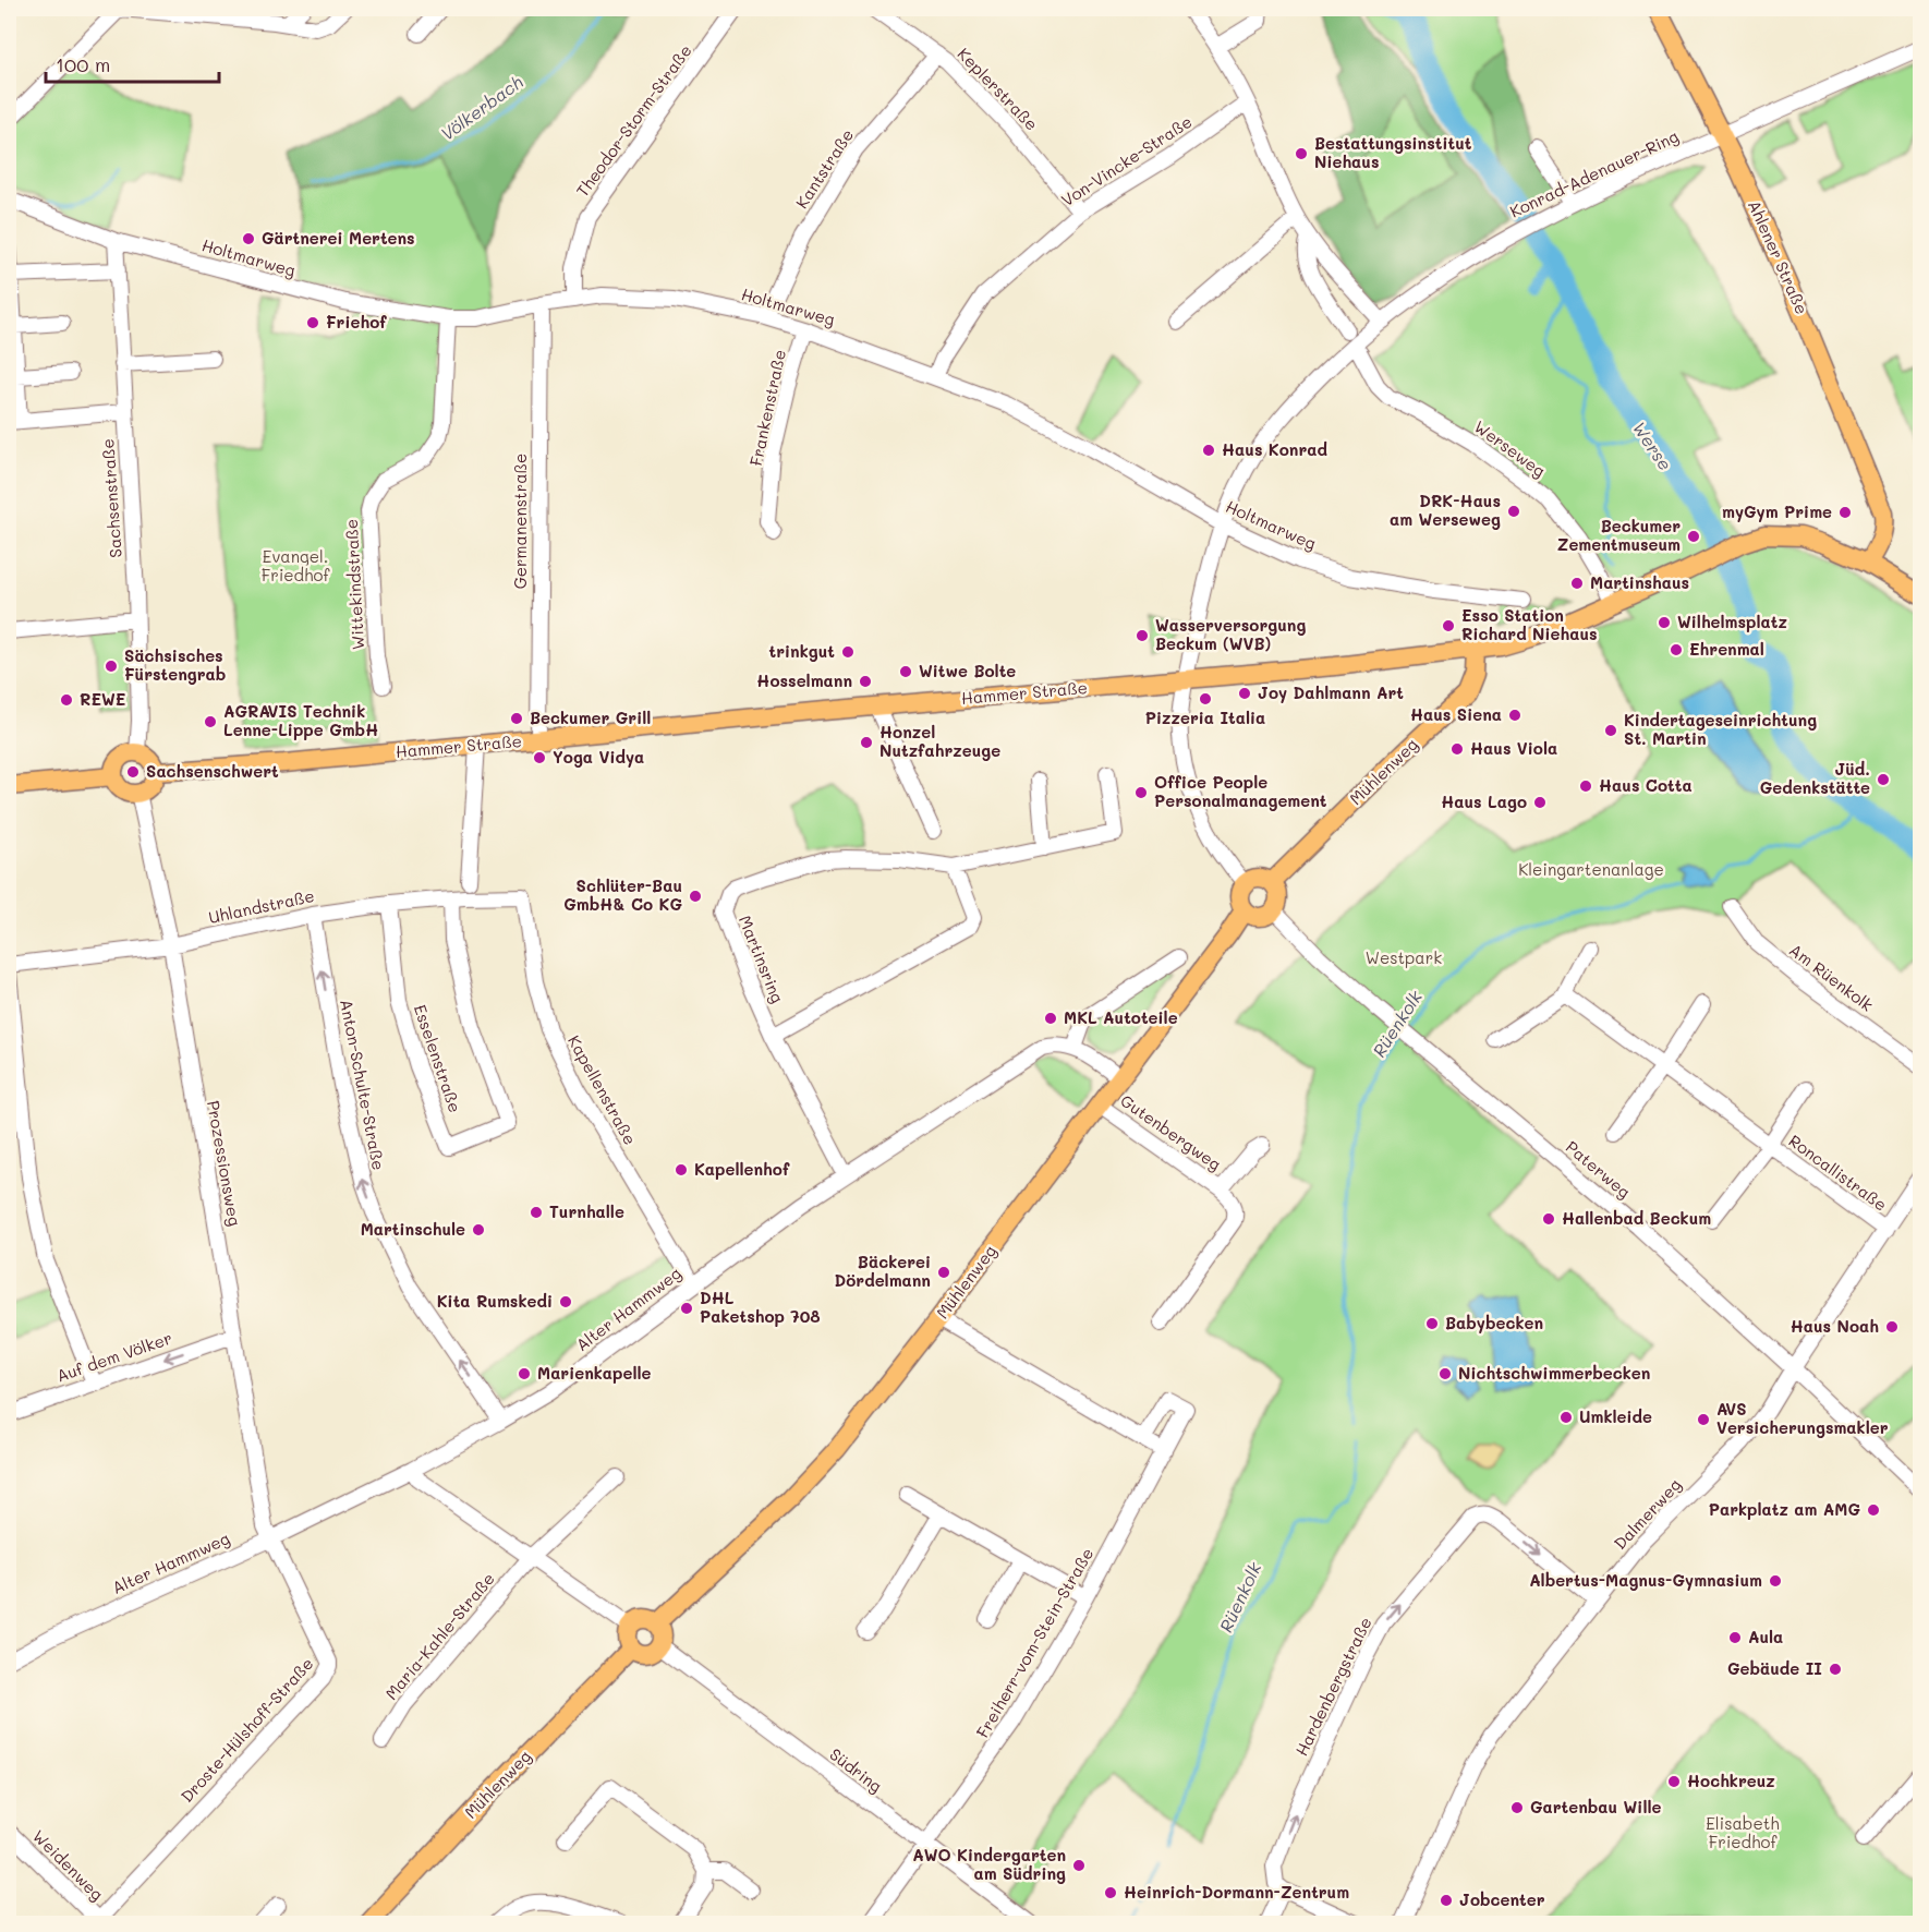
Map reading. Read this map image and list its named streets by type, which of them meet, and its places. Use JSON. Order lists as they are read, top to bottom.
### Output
{
  "streets": {
    "main road": ["Ahlener Straße", "Hammer Straße", "Mühlenweg"],
    "street": [
      "Keplerstraße",
      "Theodor-Storm-Straße",
      "Von-Vincke-Straße",
      "Kantstraße",
      "Konrad-Adenauer-Ring",
      "Holtmarweg",
      "Frankenstraße",
      "Werseweg",
      "Sachsenstraße",
      "Germanenstraße",
      "Wittekindstraße",
      "Uhlandstraße",
      "Martinsring",
      "Am Rüenkolk",
      "Esselenstraße",
      "Anton-Schulte-Straße",
      "Kapellenstraße",
      "Gutenbergweg",
      "Prozessionsweg",
      "Paterweg",
      "Roncallistraße",
      "Alter Hammweg",
      "Auf dem Völker",
      "Dalmerweg",
      "Maria-Kahle-Straße",
      "Freiherr-vom-Stein-Straße",
      "Hardenbergstraße",
      "Droste-Hülshoff-Straße",
      "Südring",
      "Weidenweg"
    ]
  },
  "crossings": [
    ["Keplerstraße", "Von-Vincke-Straße"],
    ["Keplerstraße", "Kantstraße"],
    ["Theodor-Storm-Straße", "Holtmarweg"],
    ["Von-Vincke-Straße", "Holtmarweg"],
    ["Kantstraße", "Holtmarweg"],
    ["Konrad-Adenauer-Ring", "Ahlener Straße"],
    ["Konrad-Adenauer-Ring", "Holtmarweg"],
    ["Konrad-Adenauer-Ring", "Hammer Straße"],
    ["Konrad-Adenauer-Ring", "Mühlenweg"],
    ["Konrad-Adenauer-Ring", "Paterweg"],
    ["Ahlener Straße", "Hammer Straße"],
    ["Holtmarweg", "Frankenstraße"],
    ["Holtmarweg", "Sachsenstraße"],
    ["Holtmarweg", "Germanenstraße"],
    ["Holtmarweg", "Wittekindstraße"],
    ["Werseweg", "Hammer Straße"],
    ["Sachsenstraße", "Hammer Straße"],
    ["Sachsenstraße", "Prozessionsweg"],
    ["Germanenstraße", "Hammer Straße"],
    ["Hammer Straße", "Mühlenweg"],
    ["Hammer Straße", "Prozessionsweg"],
    ["Mühlenweg", "Gutenbergweg"],
    ["Mühlenweg", "Paterweg"],
    ["Mühlenweg", "Südring"],
    ["Uhlandstraße", "Esselenstraße"],
    ["Uhlandstraße", "Anton-Schulte-Straße"],
    ["Uhlandstraße", "Kapellenstraße"],
    ["Uhlandstraße", "Prozessionsweg"],
    ["Martinsring", "Alter Hammweg"],
    ["Anton-Schulte-Straße", "Alter Hammweg"],
    ["Kapellenstraße", "Alter Hammweg"],
    ["Prozessionsweg", "Alter Hammweg"],
    ["Prozessionsweg", "Auf dem Völker"],
    ["Prozessionsweg", "Droste-Hülshoff-Straße"],
    ["Paterweg", "Dalmerweg"],
    ["Roncallistraße", "Dalmerweg"],
    ["Alter Hammweg", "Droste-Hülshoff-Straße"],
    ["Dalmerweg", "Hardenbergstraße"],
    ["Freiherr-vom-Stein-Straße", "Südring"],
    ["Droste-Hülshoff-Straße", "Weidenweg"]
  ],
  "one_way": ["Anton-Schulte-Straße", "Auf dem Völker"],
  "water": ["Völkerbach", "Werse", "Rüenkolk"],
  "parks": [
    "Evangel. Friedhof",
    "Kleingartenanlage",
    "Westpark",
    "Elisabeth Friedhof"
  ],
  "places": [
    "Bestattungsinstitut Niehaus",
    "Gärtnerei Mertens",
    "Friehof",
    "Haus Konrad",
    "DRK-Haus am Werseweg",
    "myGym Prime",
    "Beckumer Zementmuseum",
    "Martinshaus",
    "Wilhelmsplatz",
    "Esso Station Richard Niehaus",
    "Wasserversorgung Beckum (WVB)",
    "Ehrenmal",
    "trinkgut",
    "Sächsisches Fürstengrab",
    "Witwe Bolte",
    "Hosselmann",
    "Joy Dahlmann Art",
    "Pizzeria Italia",
    "REWE",
    "Haus Siena",
    "Beckumer Grill",
    "AGRAVIS Technik Lenne-Lippe GmbH",
    "Kindertageseinrichtung St. Martin",
    "Honzel Nutzfahrzeuge",
    "Haus Viola",
    "Yoga Vidya",
    "Sachsenschwert",
    "Jüd. Gedenkstätte",
    "Haus Cotta",
    "Office People Personalmanagement",
    "Haus Lago",
    "Schlüter-Bau GmbH& Co KG",
    "MKL Autoteile",
    "Kapellenhof",
    "Turnhalle",
    "Hallenbad Beckum",
    "Martinschule",
    "Bäckerei Dördelmann",
    "Kita Rumskedi",
    "DHL Paketshop 708",
    "Babybecken",
    "Haus Noah",
    "Marienkapelle",
    "Nichtschwimmerbecken",
    "Umkleide",
    "AVS Versicherungsmakler",
    "Parkplatz am AMG",
    "Albertus-Magnus-Gymnasium",
    "Aula",
    "Gebäude II",
    "Hochkreuz",
    "Gartenbau Wille",
    "AWO Kindergarten am Südring",
    "Heinrich-Dormann-Zentrum",
    "Jobcenter"
  ],
  "scale_bar": "100 m"
}
